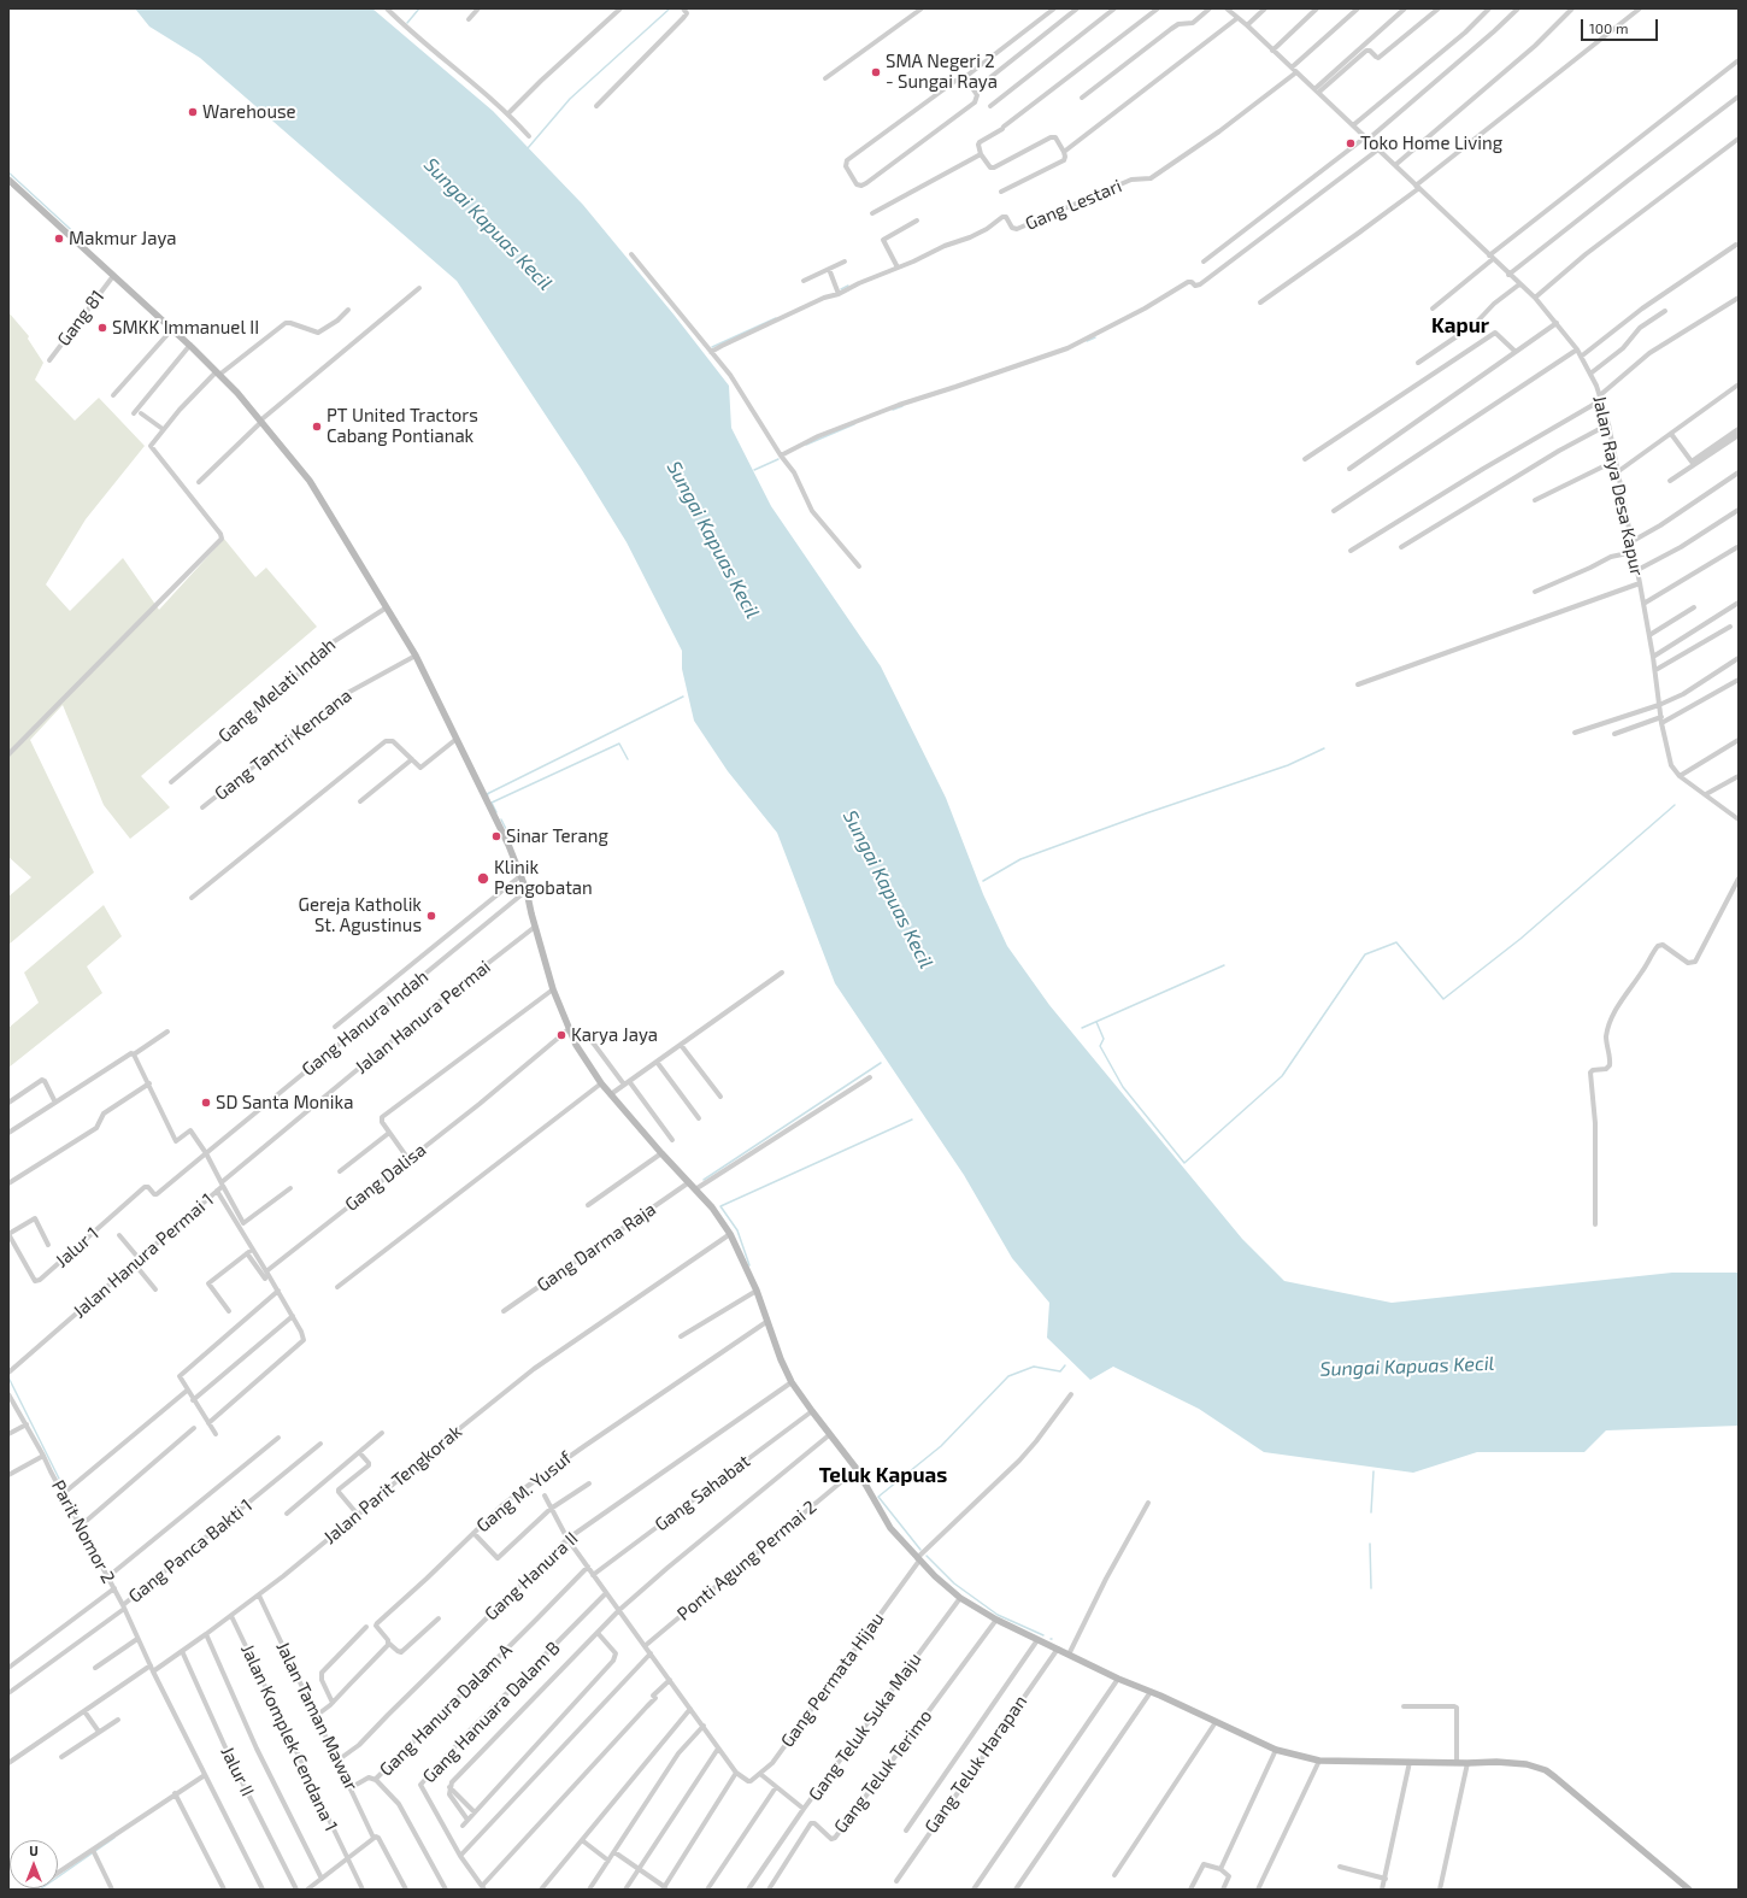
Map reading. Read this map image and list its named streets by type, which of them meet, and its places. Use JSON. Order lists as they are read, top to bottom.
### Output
{
  "streets": {
    "street": [
      "Gang Lestari",
      "Gang 81",
      "Jalan Raya Desa Kapur",
      "Gang Melati Indah",
      "Gang Tantri Kencana",
      "Jalan Hanura Permai",
      "Gang Hanura Indah",
      "Gang Dalisa",
      "Jalur 1",
      "Gang Darma Raja",
      "Jalan Hanura Permai 1",
      "Jalan Parit Tengkorak",
      "Gang M. Yusuf",
      "Gang Sahabat",
      "Parit Nomor 2",
      "Gang Panca Bakti 1",
      "Ponti Agung Permai 2",
      "Gang Hanura II",
      "Gang Permata Hijau",
      "Gang Hanura Dalam A",
      "Gang Hanuara Dalam B",
      "Jalan Taman Mawar",
      "Gang Teluk Suka Maju",
      "Jalan Komplek Cendana 1",
      "Gang Teluk Harapan",
      "Jalur II",
      "Gang Teluk Terimo"
    ]
  },
  "crossings": [
    ["Gang Lestari", "Jalan Raya Desa Kapur"],
    ["Jalan Hanura Permai", "Jalan Hanura Permai 1"],
    ["Gang Hanura Indah", "Jalur 1"],
    ["Jalan Parit Tengkorak", "Parit Nomor 2"],
    ["Jalan Parit Tengkorak", "Jalan Taman Mawar"],
    ["Jalan Parit Tengkorak", "Jalan Komplek Cendana 1"],
    ["Jalan Parit Tengkorak", "Jalur II"],
    ["Parit Nomor 2", "Gang Panca Bakti 1"],
    ["Gang Hanura II", "Jalan Taman Mawar"],
    ["Gang Permata Hijau", "Gang Teluk Suka Maju"]
  ],
  "districts": ["Kapur", "Teluk Kapuas"],
  "water": ["Sungai Kapuas Kecil"],
  "places": [
    "SMA Negeri 2 - Sungai Raya",
    "Warehouse",
    "Toko Home Living",
    "Makmur Jaya",
    "SMKK Immanuel II",
    "PT United Tractors Cabang Pontianak",
    "Sinar Terang",
    "Klinik Pengobatan",
    "Gereja Katholik St. Agustinus",
    "Karya Jaya",
    "SD Santa Monika"
  ],
  "scale_bar": "100 m",
  "north": "top"
}
